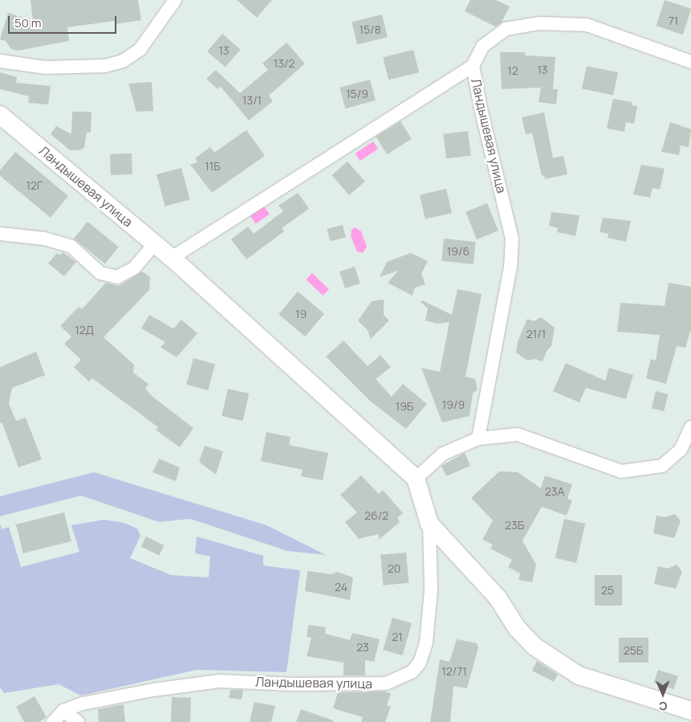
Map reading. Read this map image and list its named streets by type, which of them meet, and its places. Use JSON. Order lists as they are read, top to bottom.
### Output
{
  "streets": {
    "street": ["Ландышевая улица"]
  },
  "house_numbers": [
    "71",
    "15/8",
    "13",
    "13/2",
    "13",
    "12",
    "15/9",
    "13/1",
    "11Б",
    "12Г",
    "19/6",
    "19",
    "12Д",
    "21/1",
    "19/9",
    "19Б",
    "23А",
    "26/2",
    "23Б",
    "20",
    "24",
    "25",
    "21",
    "23",
    "25Б",
    "12/71"
  ],
  "scale_bar": "50 m",
  "north": "bottom"
}
